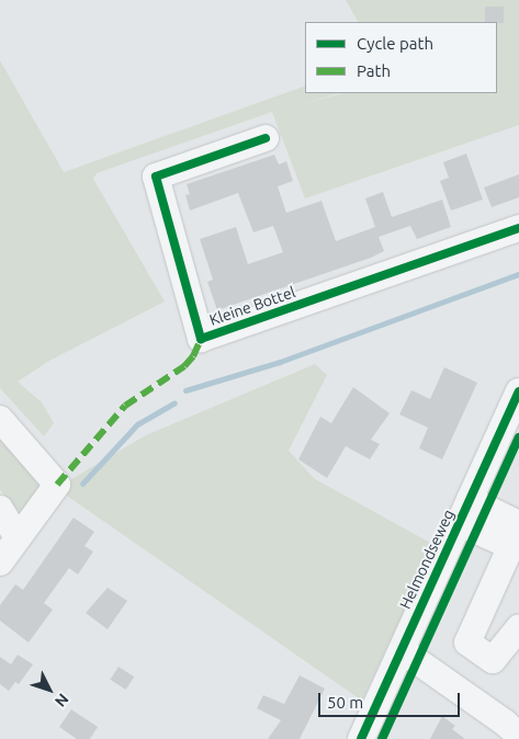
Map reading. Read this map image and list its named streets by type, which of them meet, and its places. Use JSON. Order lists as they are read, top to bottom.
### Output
{
  "streets": {
    "street": ["Kleine Bottel", "Helmondseweg"]
  },
  "legend": ["Cycle path", "Path"],
  "scale_bar": "50 m",
  "north": "bottom right"
}
